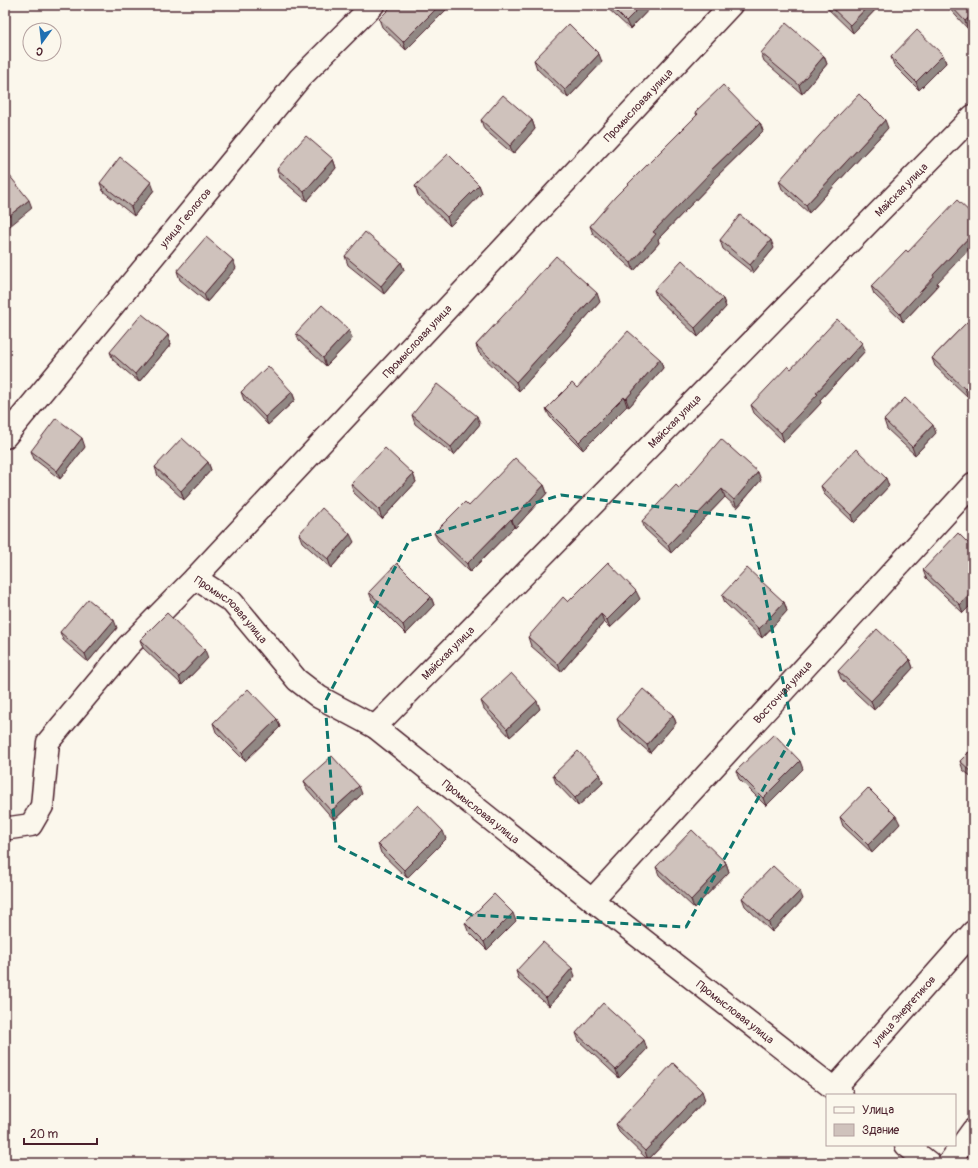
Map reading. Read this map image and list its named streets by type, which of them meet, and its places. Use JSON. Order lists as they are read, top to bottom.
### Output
{
  "streets": {
    "street": [
      "Промысловая улица",
      "Майская улица",
      "улица Геологов",
      "Восточная улица",
      "улица Энергетиков"
    ]
  },
  "crossings": [
    ["Промысловая улица", "Майская улица"],
    ["Промысловая улица", "Восточная улица"],
    ["Промысловая улица", "улица Энергетиков"]
  ],
  "legend": ["Улица", "Здание"],
  "scale_bar": "20 m",
  "north": "bottom"
}
